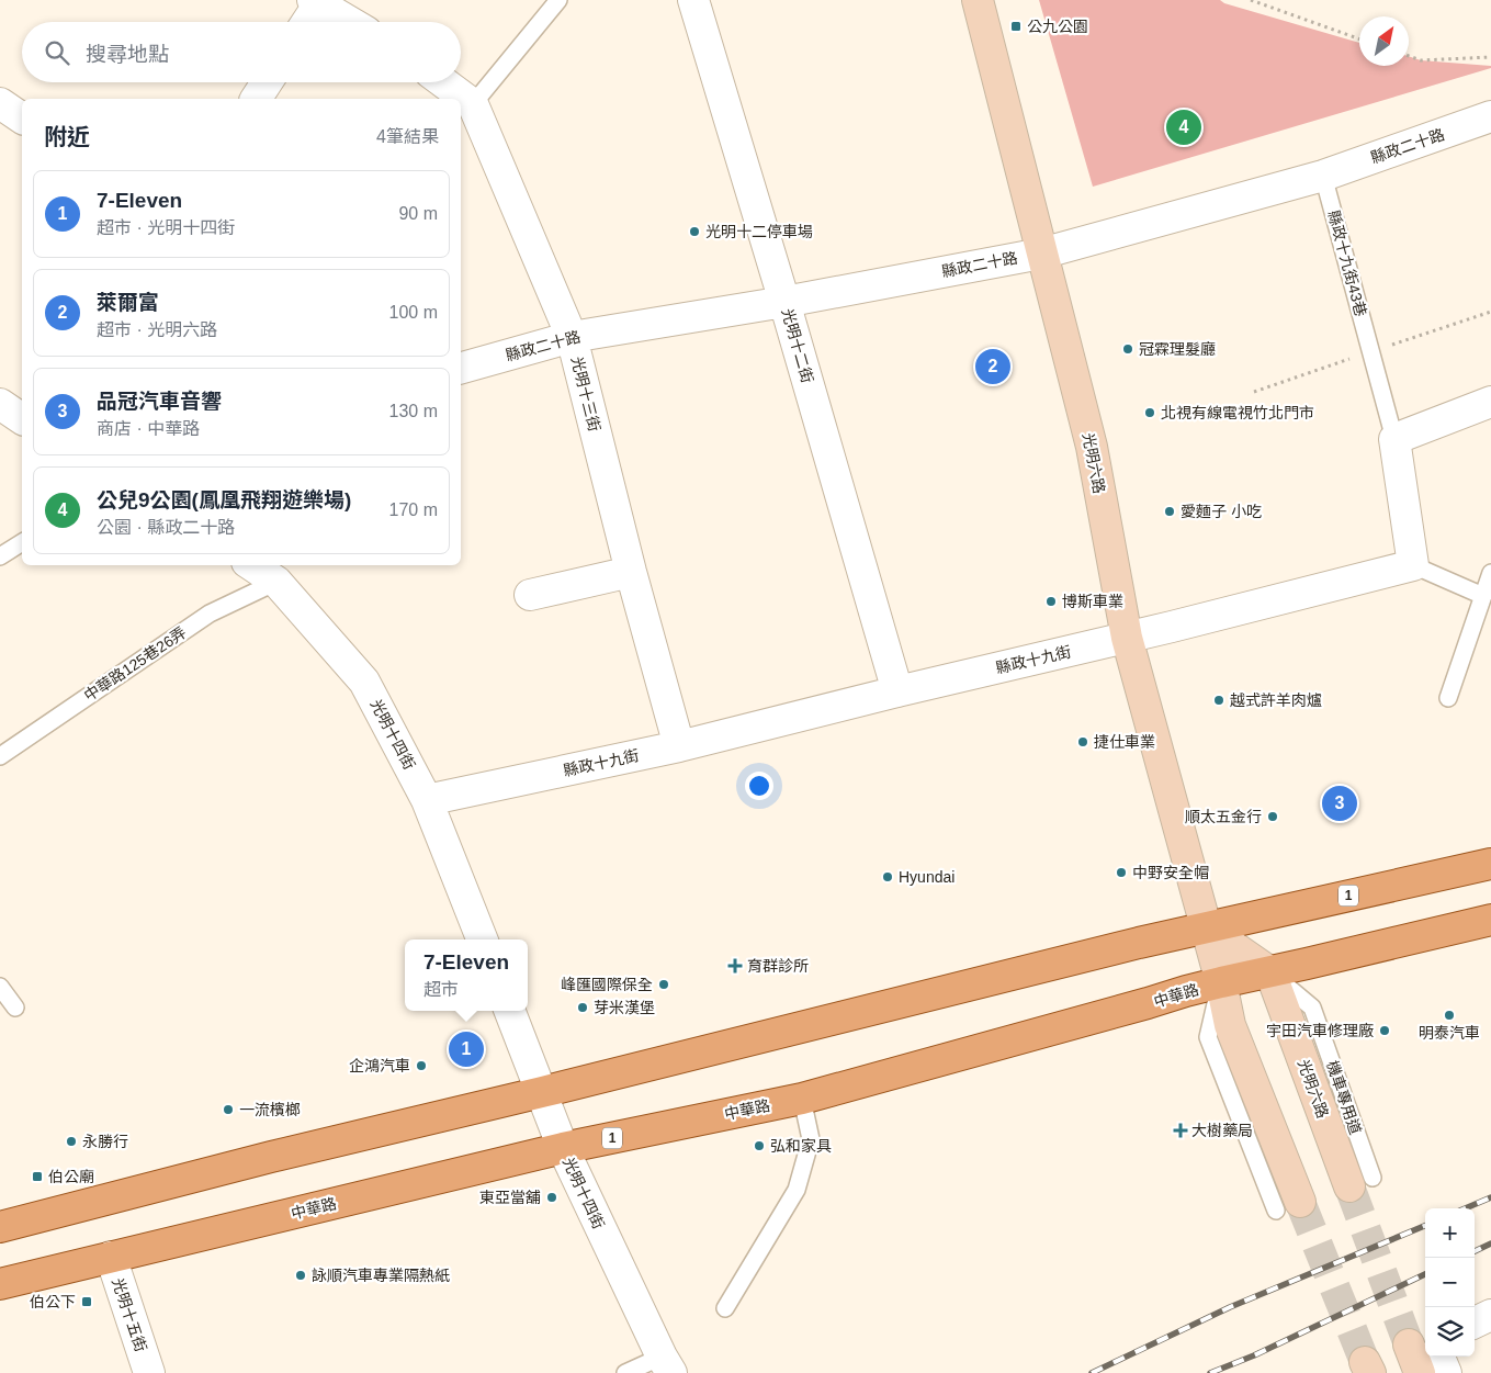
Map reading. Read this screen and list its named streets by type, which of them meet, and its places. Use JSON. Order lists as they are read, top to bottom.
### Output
{
  "streets": {
    "main road": ["1", "中華路"],
    "street": [
      "縣政二十路",
      "光明十二街",
      "光明十三街",
      "光明六路",
      "縣政十九街",
      "光明十四街",
      "光明十五街"
    ],
    "lane": ["縣政十九街43巷", "中華路125巷26弄"]
  },
  "crossings": [
    ["縣政二十路", "縣政十九街43巷"],
    ["縣政二十路", "光明十二街"],
    ["縣政二十路", "光明十三街"],
    ["縣政二十路", "光明六路"],
    ["光明十二街", "縣政十九街"],
    ["光明十三街", "縣政十九街"],
    ["光明六路", "縣政十九街"],
    ["光明六路", "1"],
    ["光明六路", "中華路"],
    ["縣政十九街", "光明十四街"],
    ["中華路125巷26弄", "光明十四街"],
    ["光明十四街", "1"],
    ["光明十四街", "中華路"],
    ["中華路", "光明十五街"]
  ],
  "places": {
    "transit": ["公九公園", "伯公廟", "伯公下"],
    "other": [
      "光明十二停車場",
      "冠霖理髮廳",
      "北視有線電視竹北門市",
      "愛麵子 小吃",
      "博斯車業",
      "越式許羊肉爐",
      "捷仕車業",
      "順太五金行",
      "中野安全帽",
      "Hyundai",
      "峰匯國際保全",
      "芽米漢堡",
      "明泰汽車",
      "宇田汽車修理廠",
      "企鴻汽車",
      "一流檳榔",
      "永勝行",
      "弘和家具",
      "東亞當舖",
      "詠順汽車專業隔熱紙"
    ],
    "health": ["育群診所", "大樹藥局"]
  },
  "north": "top right",
  "page": {
    "search": "搜尋地點",
    "heading": ["附近", "4筆結果"],
    "pins": [
      "4",
      "2",
      "3",
      "1"
    ],
    "list": [
      {
        "mark": "1",
        "name": "7-Eleven",
        "note": "超市 · 光明十四街",
        "value": "90 m"
      },
      {
        "mark": "2",
        "name": "萊爾富",
        "note": "超市 · 光明六路",
        "value": "100 m"
      },
      {
        "mark": "3",
        "name": "品冠汽車音響",
        "note": "商店 · 中華路",
        "value": "130 m"
      },
      {
        "mark": "4",
        "name": "公兒9公園(鳳凰飛翔遊樂場)",
        "note": "公園 · 縣政二十路",
        "value": "170 m"
      }
    ],
    "popup": ["7-Eleven", "超市"],
    "map_buttons": ["+", "−"]
  }
}
